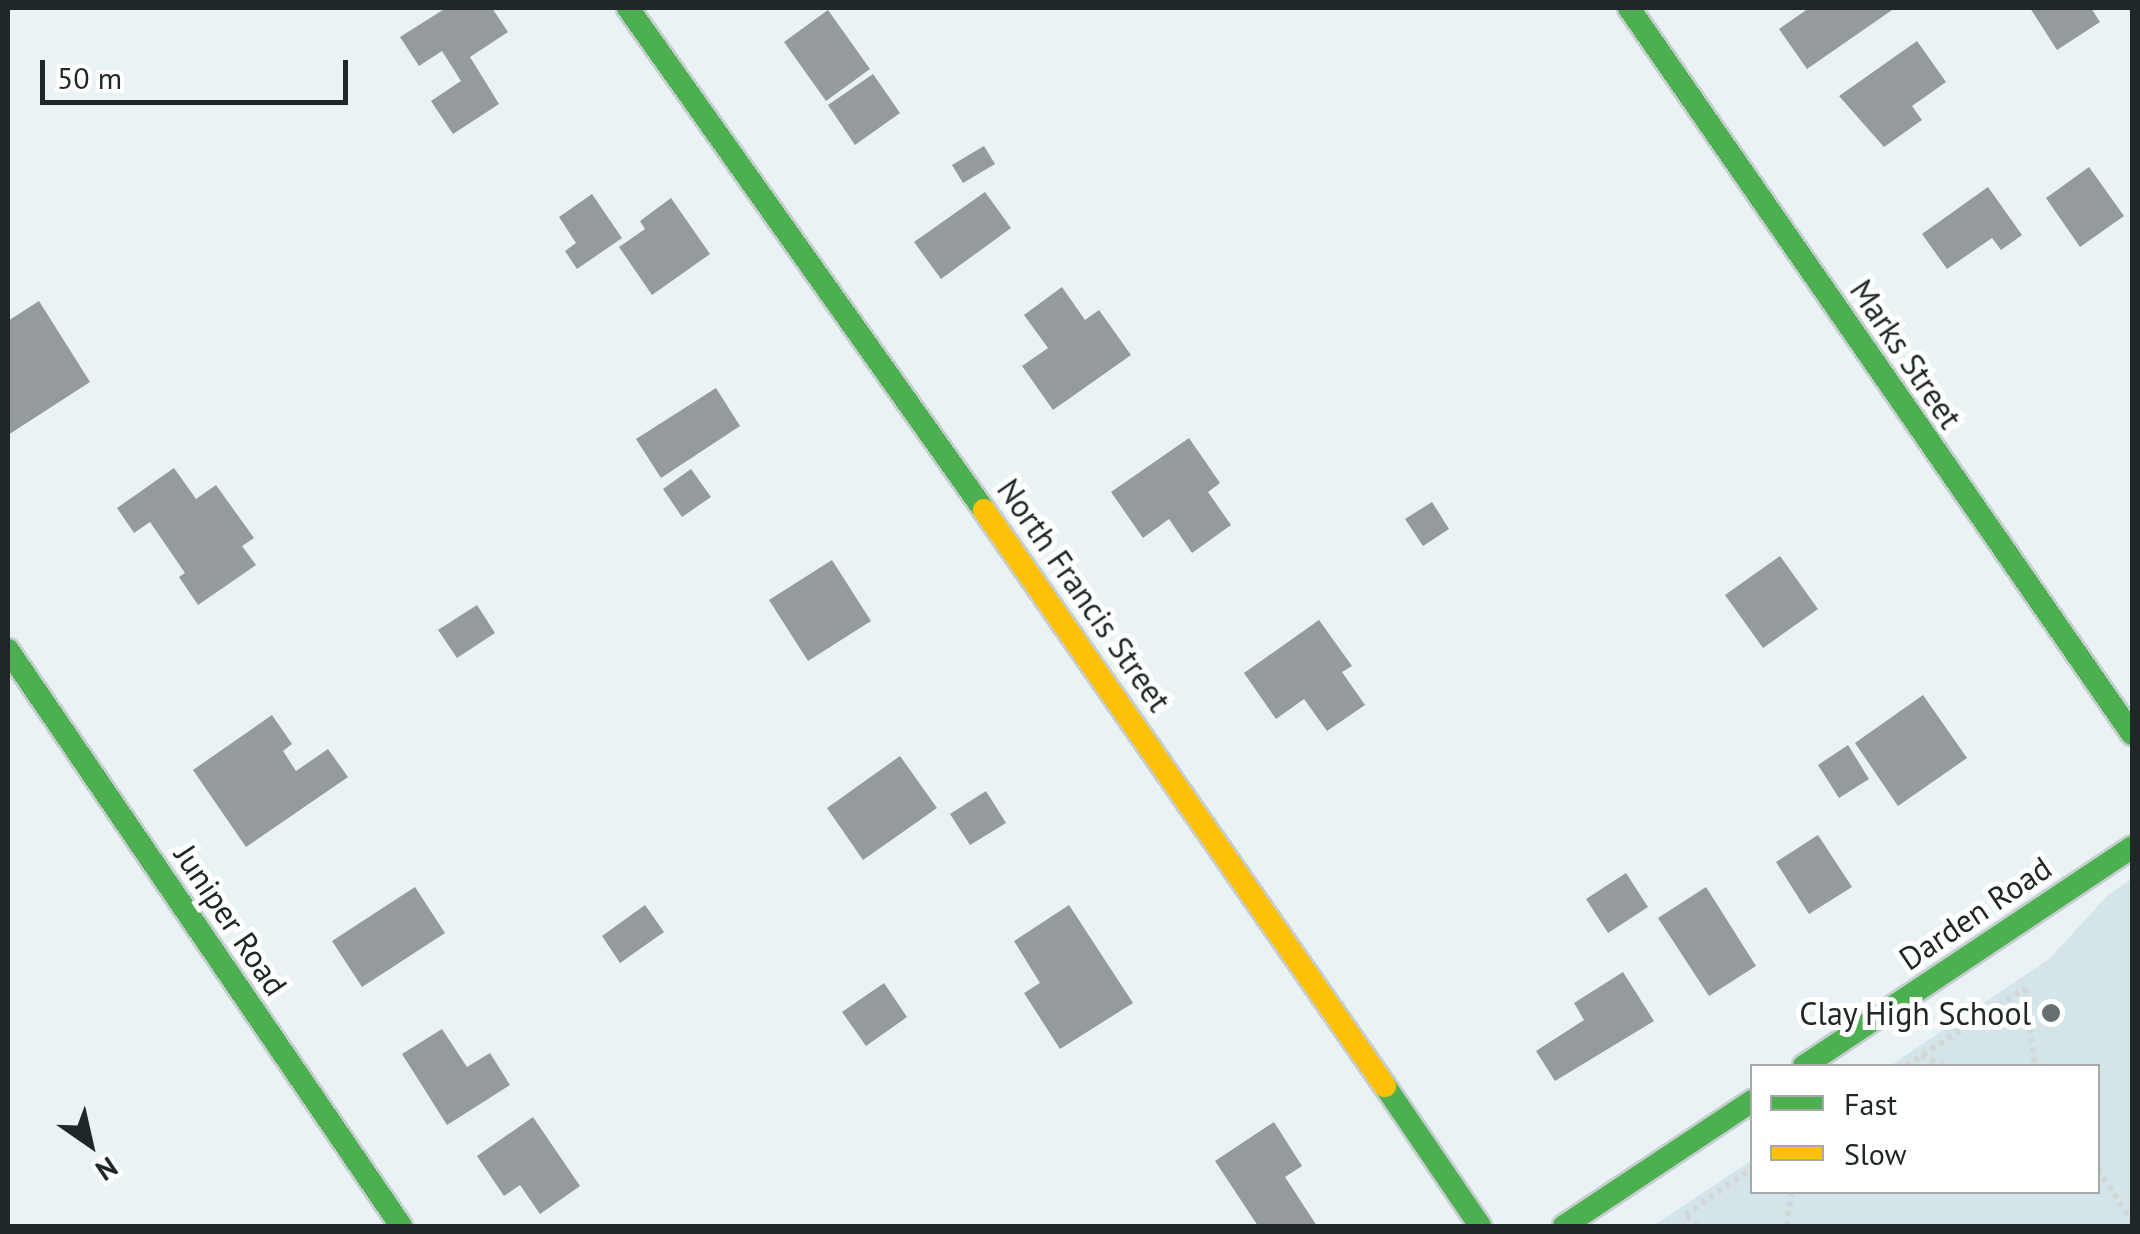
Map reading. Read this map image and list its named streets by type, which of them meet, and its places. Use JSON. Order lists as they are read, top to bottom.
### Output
{
  "streets": {
    "street": [
      "Marks Street",
      "North Francis Street",
      "Darden Road",
      "Juniper Road"
    ]
  },
  "places": ["Clay High School"],
  "legend": ["Fast", "Slow"],
  "scale_bar": "50 m",
  "north": "bottom right"
}
